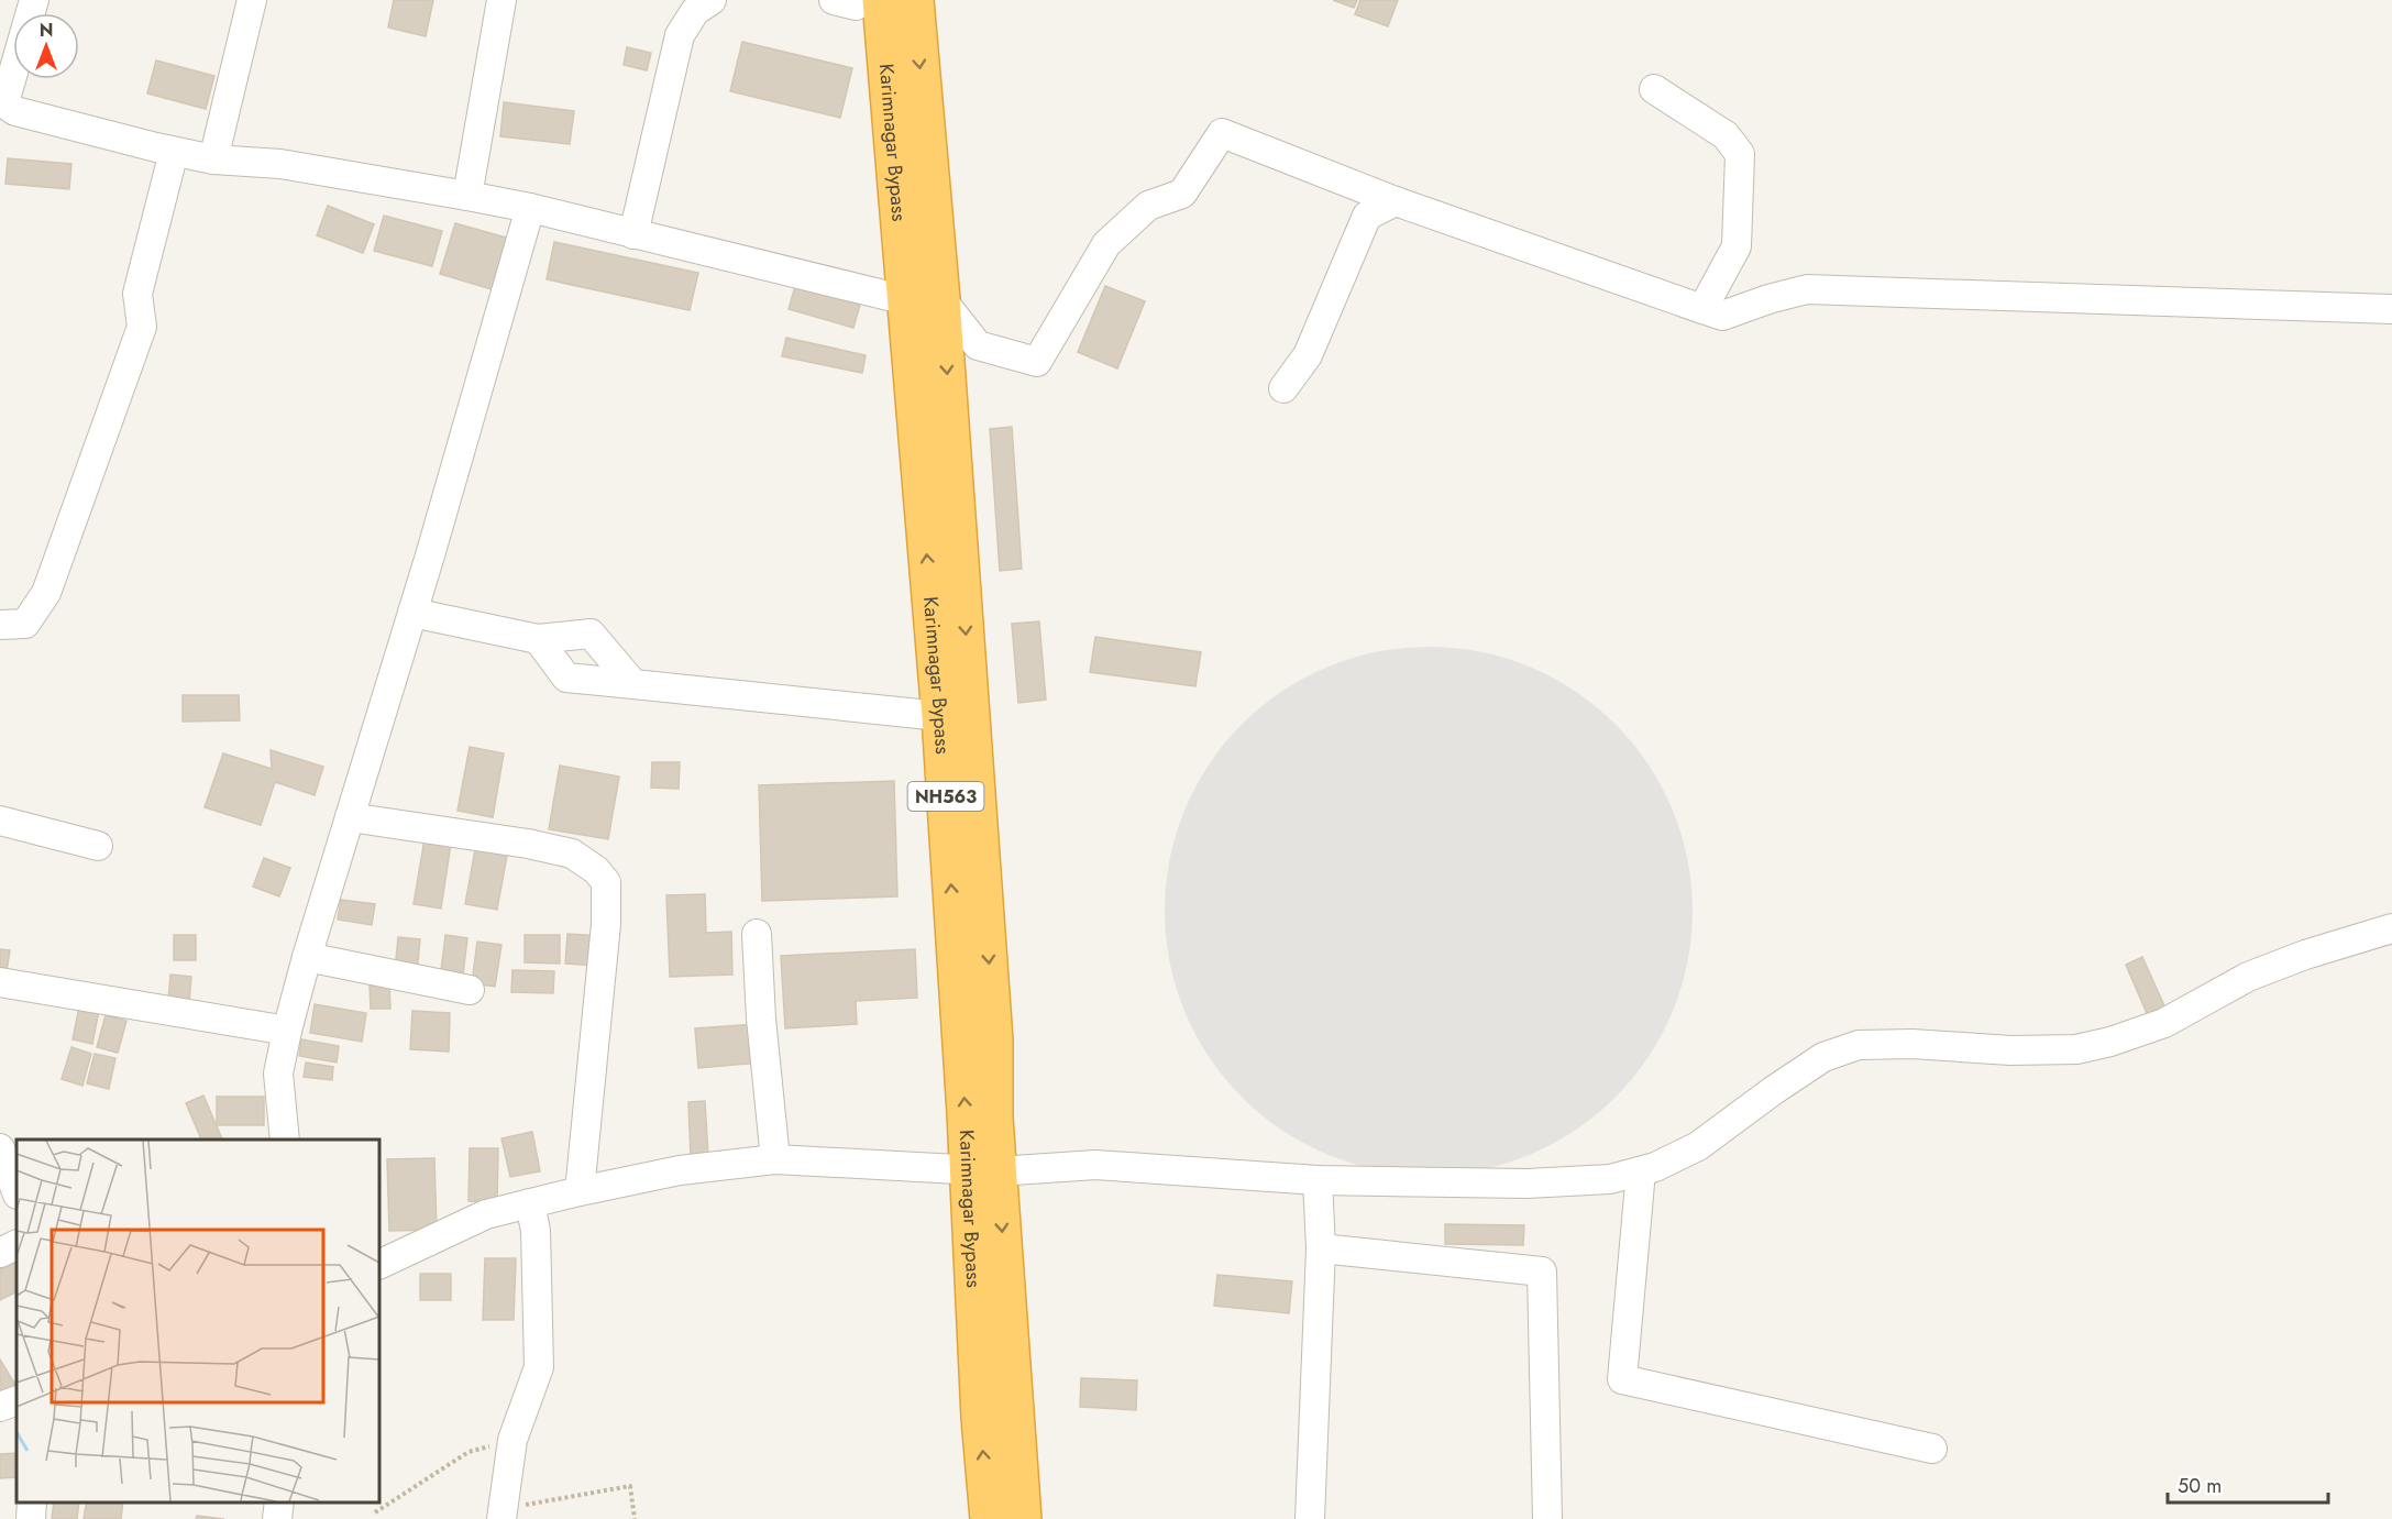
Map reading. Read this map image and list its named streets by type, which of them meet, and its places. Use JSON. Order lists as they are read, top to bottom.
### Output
{
  "streets": {
    "highway": ["Karimnagar Bypass", "NH563"]
  },
  "crossings": [
    ["Karimnagar Bypass", "NH563"]
  ],
  "scale_bar": "50 m",
  "north": "top"
}
